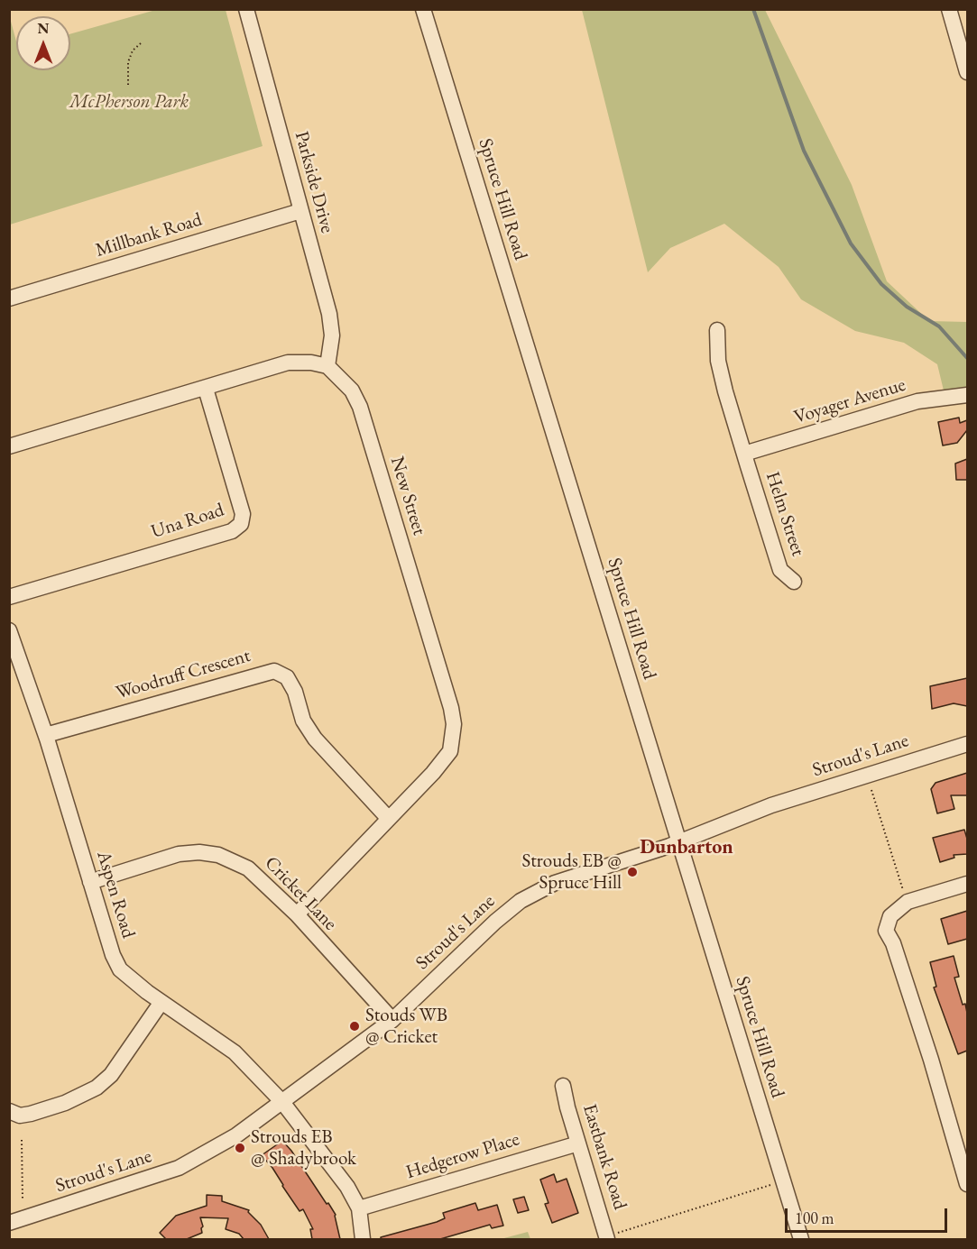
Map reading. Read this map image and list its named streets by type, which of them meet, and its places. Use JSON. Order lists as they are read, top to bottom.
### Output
{
  "streets": {
    "street": [
      "Parkside Drive",
      "Spruce Hill Road",
      "Millbank Road",
      "Voyager Avenue",
      "New Street",
      "Helm Street",
      "Una Road",
      "Woodruff Crescent",
      "Stroud's Lane",
      "Cricket Lane",
      "Aspen Road",
      "Hedgerow Place",
      "Eastbank Road"
    ]
  },
  "crossings": [
    ["Parkside Drive", "Millbank Road"],
    ["Parkside Drive", "New Street"],
    ["Spruce Hill Road", "Stroud's Lane"],
    ["Voyager Avenue", "Helm Street"],
    ["New Street", "Woodruff Crescent"],
    ["New Street", "Cricket Lane"],
    ["Woodruff Crescent", "Aspen Road"],
    ["Stroud's Lane", "Cricket Lane"],
    ["Stroud's Lane", "Aspen Road"],
    ["Cricket Lane", "Aspen Road"],
    ["Aspen Road", "Hedgerow Place"],
    ["Hedgerow Place", "Eastbank Road"]
  ],
  "districts": ["Dunbarton"],
  "parks": ["McPherson Park"],
  "places": ["Strouds EB @ Spruce Hill", "Stouds WB @ Cricket", "Strouds EB @ Shadybrook"],
  "scale_bar": "100 m",
  "north": "top"
}
